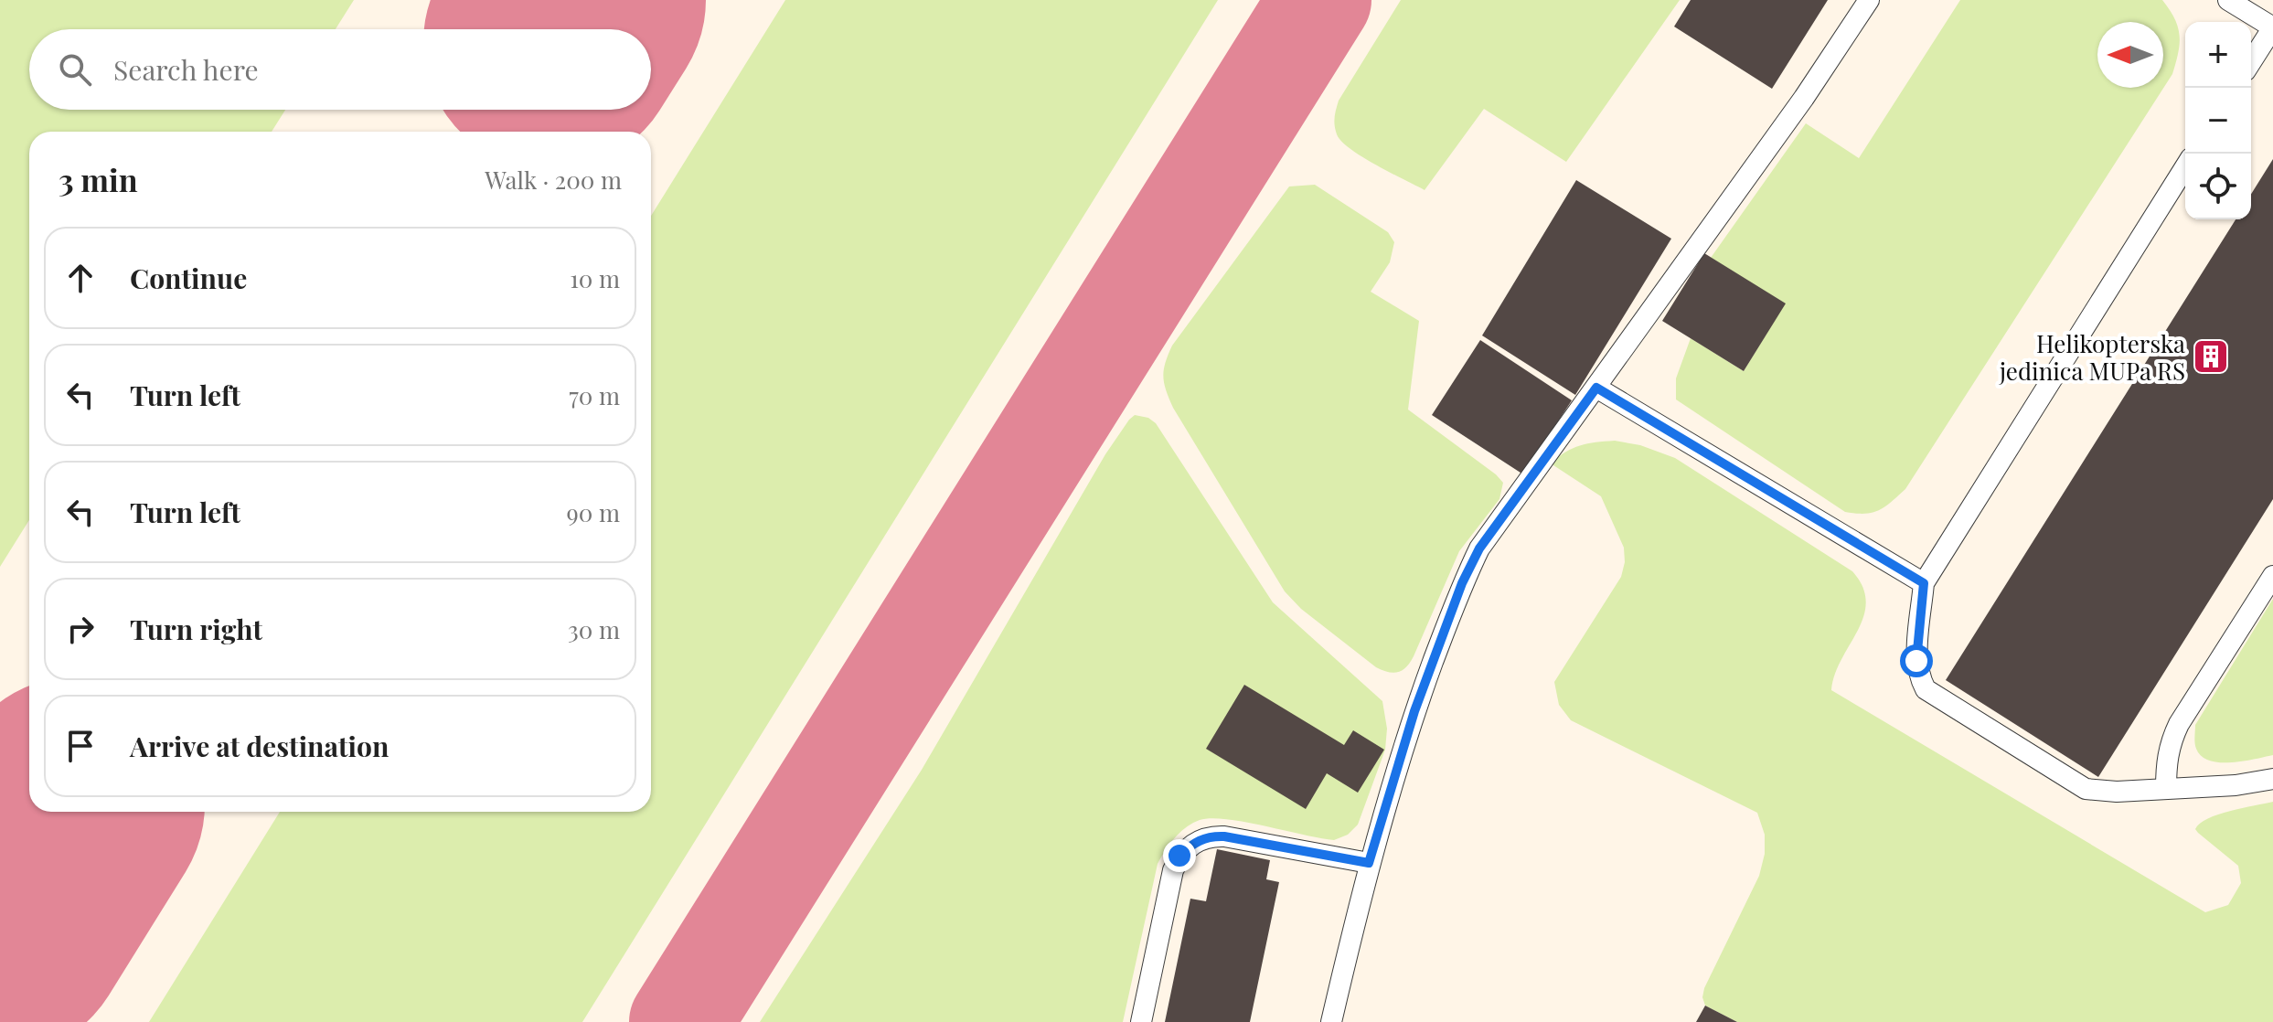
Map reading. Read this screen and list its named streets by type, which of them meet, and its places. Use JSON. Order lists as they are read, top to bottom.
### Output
{
  "places": {
    "building": ["Helikopterska jedinica MUPa RS"]
  },
  "north": "left",
  "page": {
    "map_buttons": ["+", "−"],
    "search": "Search here",
    "heading": ["3 min", "Walk · 200 m"],
    "list": [
      ["Continue", "10 m"],
      ["Turn left", "70 m"],
      ["Turn left", "90 m"],
      ["Turn right", "30 m"],
      "Arrive at destination"
    ]
  }
}
